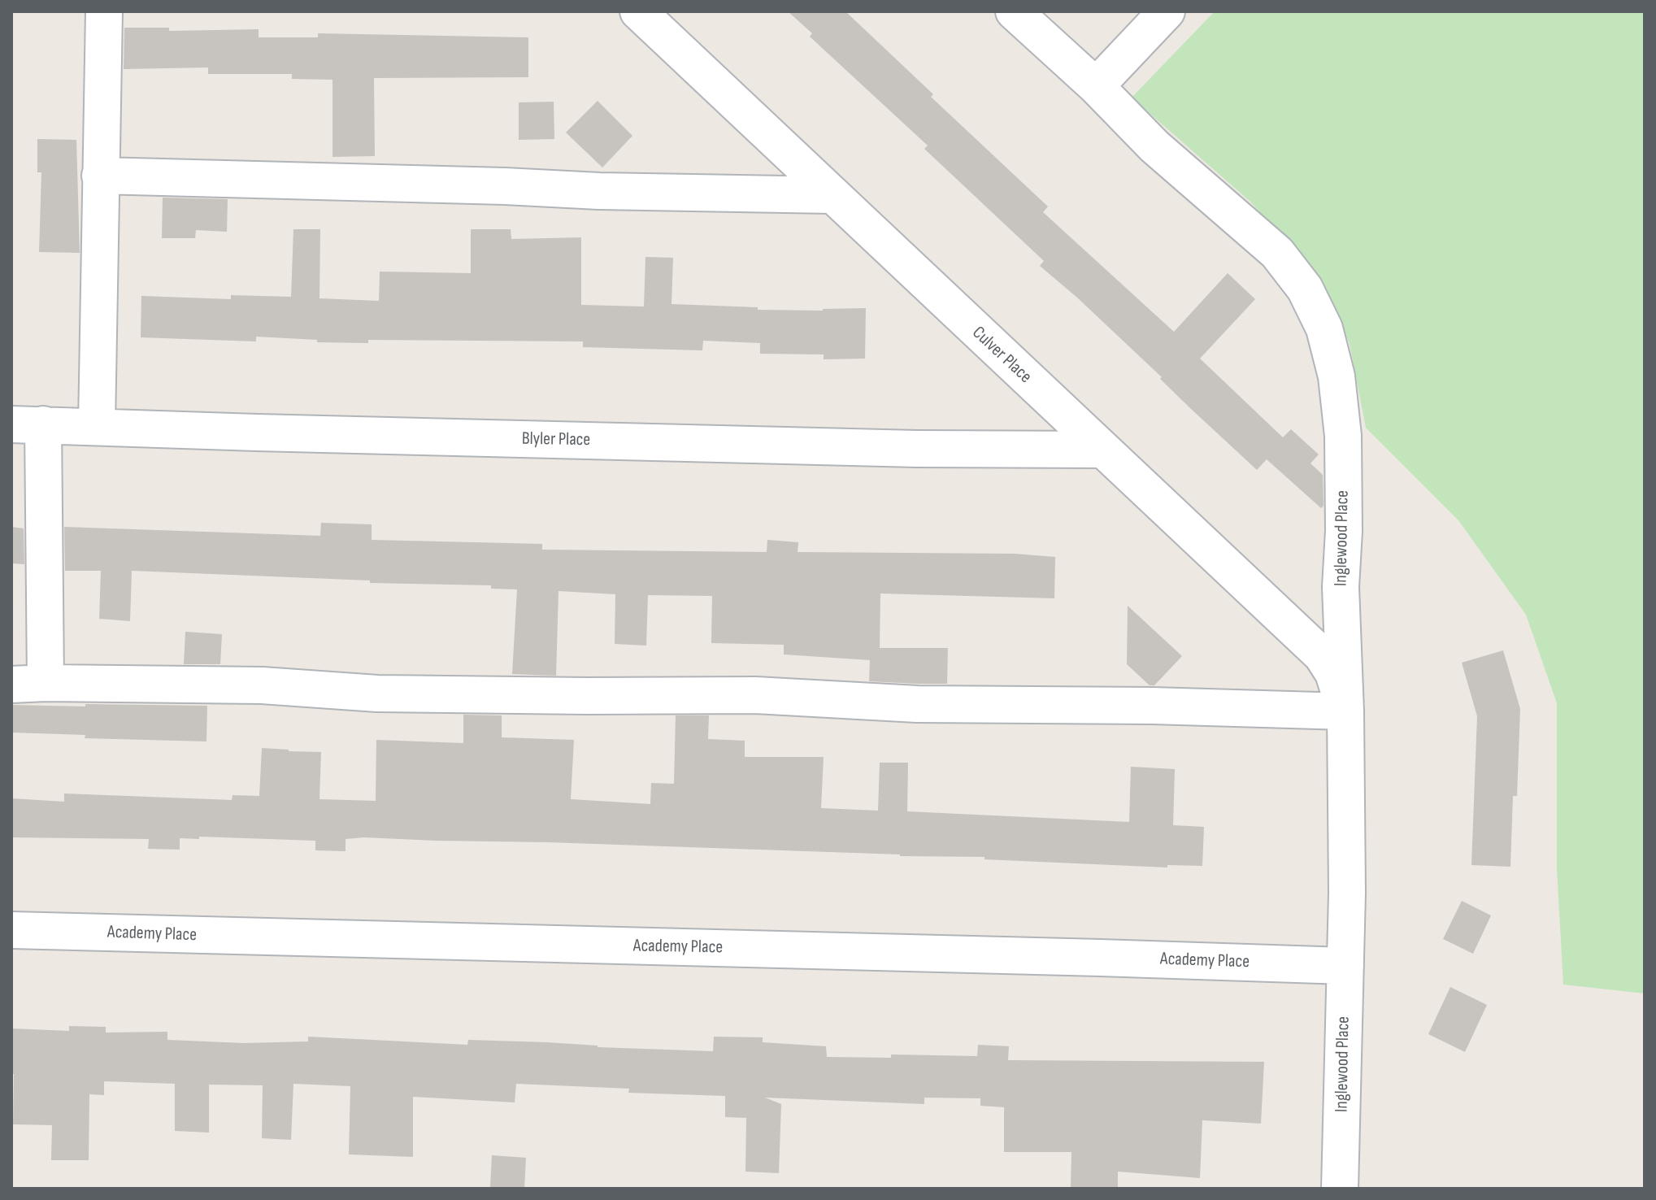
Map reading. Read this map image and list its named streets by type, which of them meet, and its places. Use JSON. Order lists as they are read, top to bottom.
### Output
{
  "streets": {
    "street": [
      "Culver Place",
      "Blyler Place",
      "Inglewood Place",
      "Academy Place"
    ]
  },
  "crossings": [
    ["Culver Place", "Blyler Place"],
    ["Culver Place", "Inglewood Place"],
    ["Inglewood Place", "Academy Place"]
  ]
}
